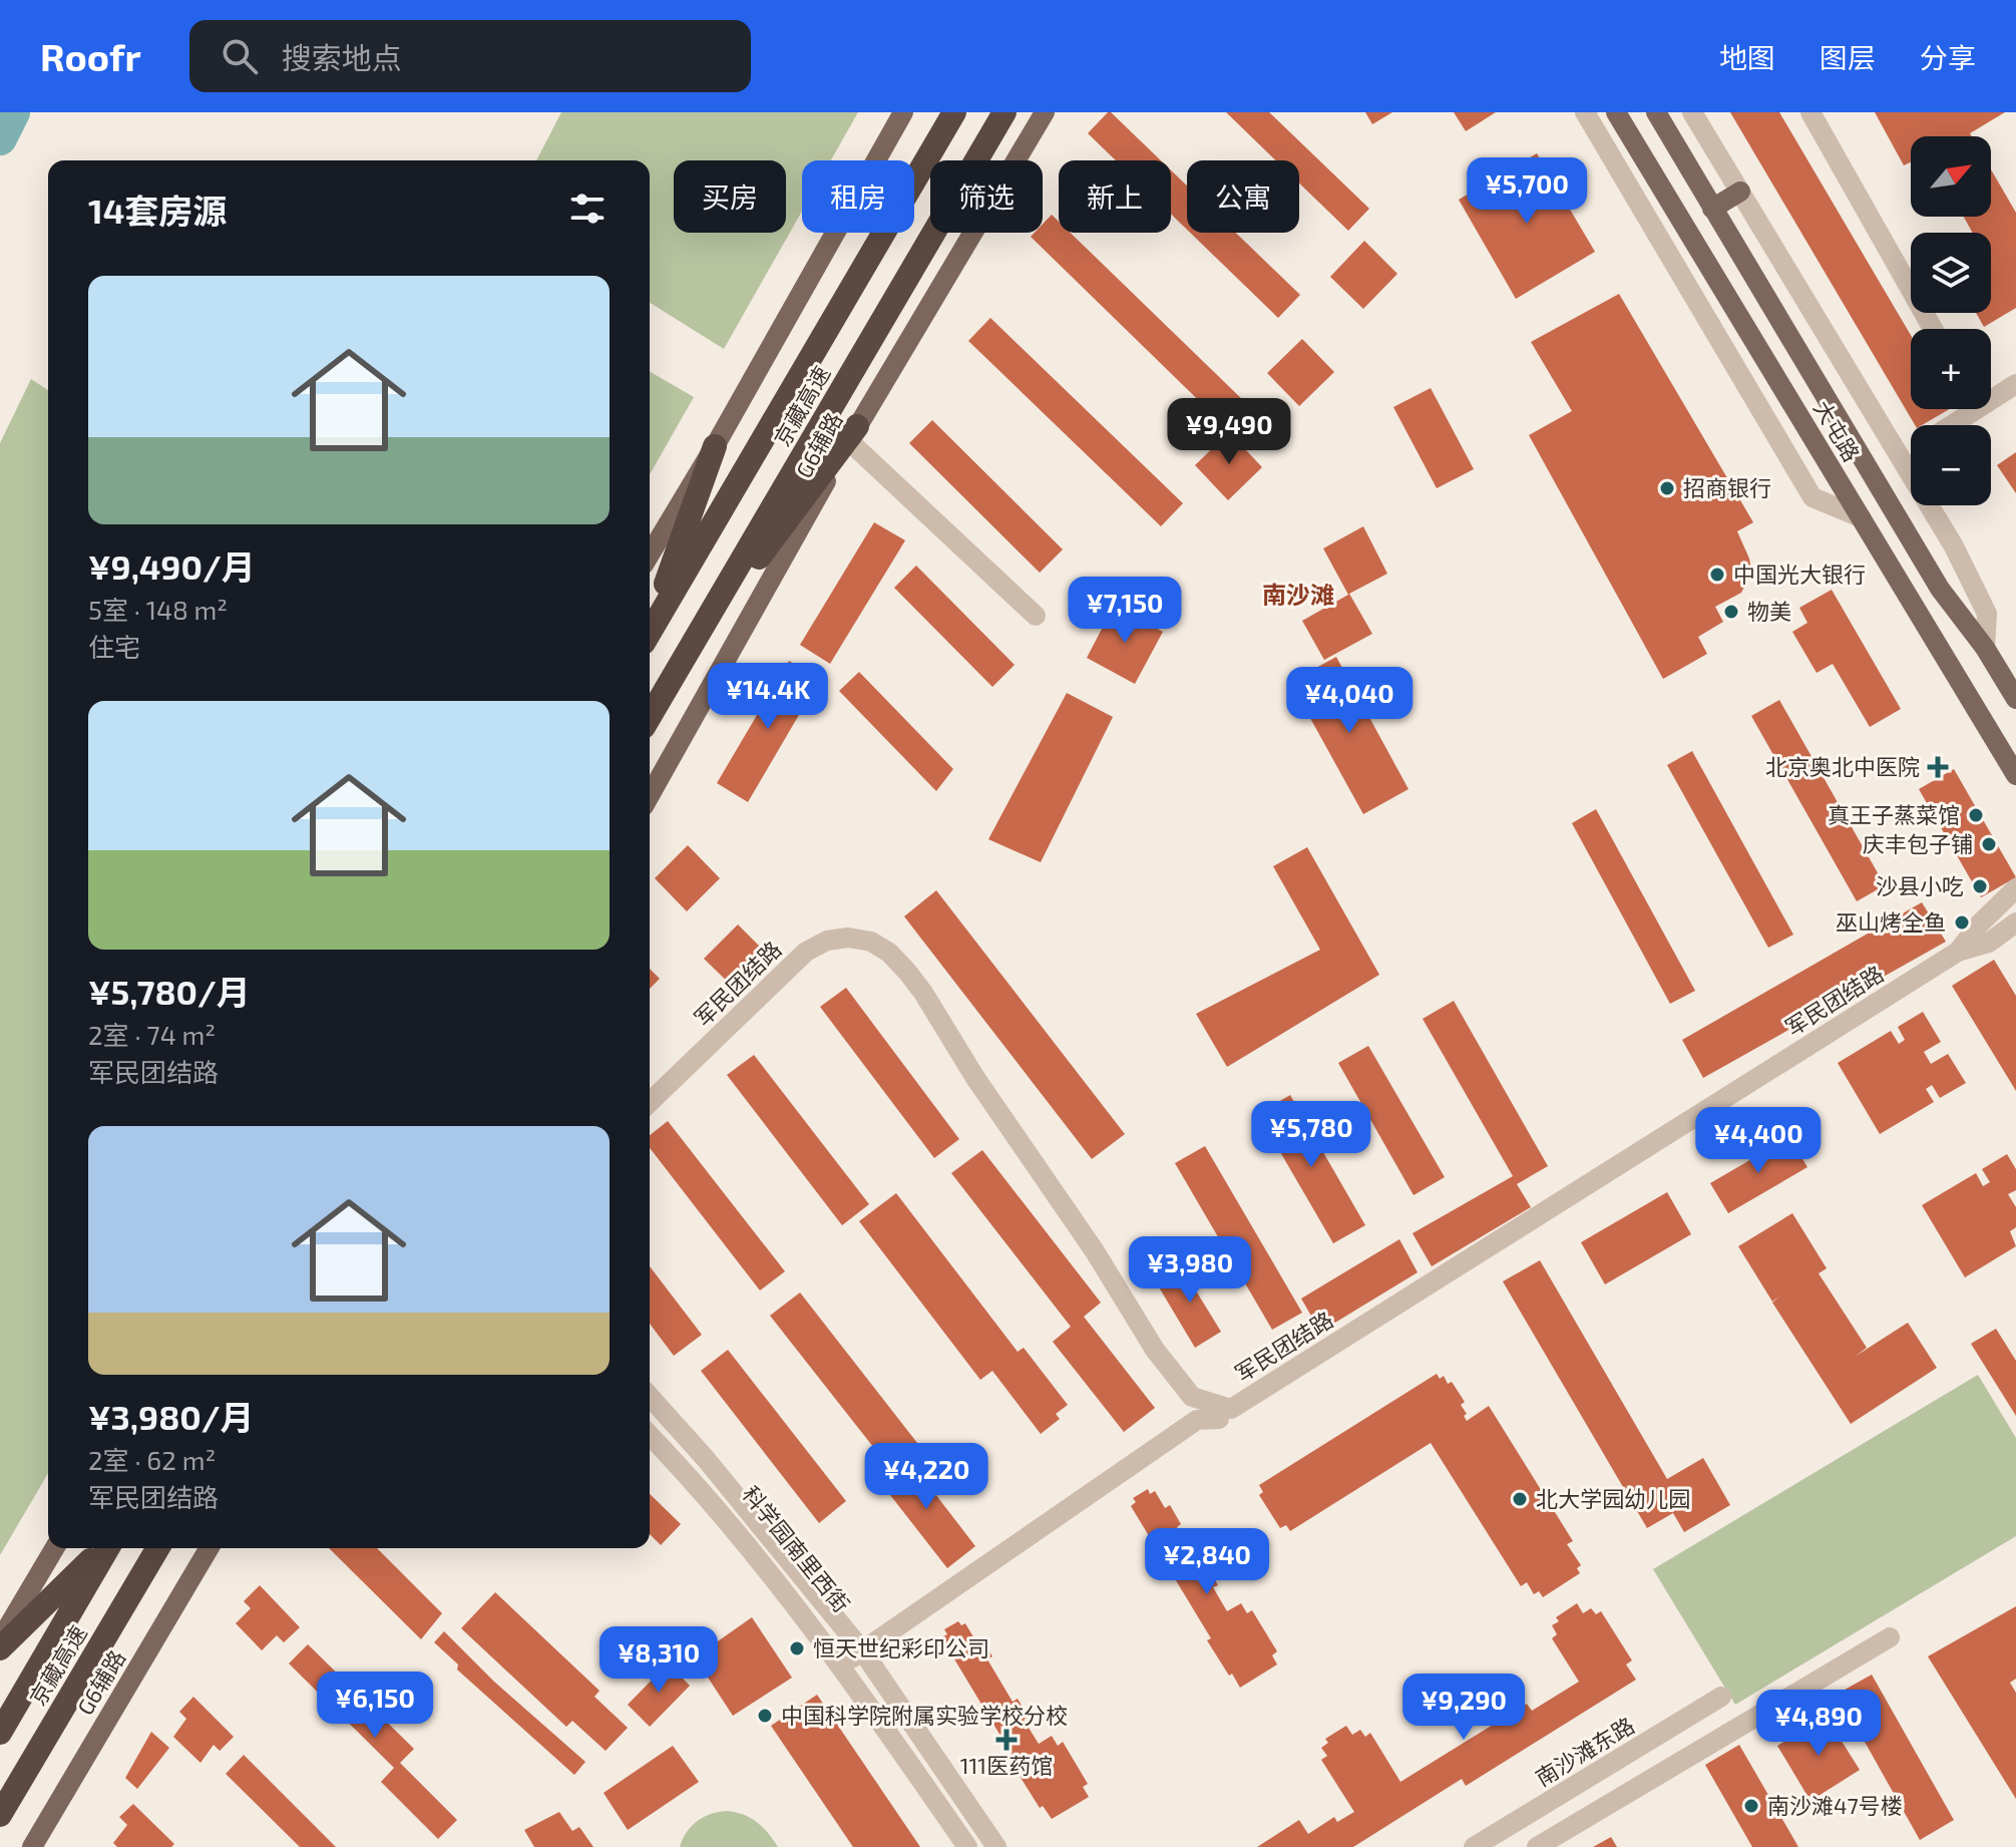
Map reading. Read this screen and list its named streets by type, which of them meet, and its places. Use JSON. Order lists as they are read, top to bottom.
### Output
{
  "streets": {
    "highway": ["京藏高速"],
    "main road": ["大屯路", "G6辅路"],
    "street": ["军民团结路", "科学园南里西街", "南沙滩东路"]
  },
  "districts": ["南沙滩"],
  "places": {
    "other": [
      "招商银行",
      "中国光大银行",
      "物美",
      "真王子蒸菜馆",
      "庆丰包子铺",
      "沙县小吃",
      "巫山烤全鱼",
      "北大学园幼儿园",
      "恒天世纪彩印公司",
      "中国科学院附属实验学校分校",
      "南沙滩47号楼"
    ],
    "health": ["北京奥北中医院", "111医药馆"]
  },
  "north": "top right",
  "page": {
    "header": "Roofr",
    "search": "搜索地点",
    "nav": ["地图", "图层", "分享"],
    "map_buttons": ["+", "−"],
    "price": [
      "¥5,700",
      "¥9,490",
      "¥7,150",
      "¥14.4K",
      "¥4,040",
      "¥5,780",
      "¥4,400",
      "¥3,980",
      "¥4,220",
      "¥2,840",
      "¥8,310",
      "¥6,150",
      "¥9,290",
      "¥4,890"
    ],
    "chip": [
      "买房",
      "租房",
      "筛选",
      "新上",
      "公寓"
    ],
    "heading": "14套房源",
    "list": [
      {
        "name": "¥9,490/月",
        "note": "5室 · 148 m² · 住宅"
      },
      {
        "name": "¥5,780/月",
        "note": "2室 · 74 m² · 军民团结路"
      },
      {
        "name": "¥3,980/月",
        "note": "2室 · 62 m² · 军民团结路"
      }
    ]
  }
}
